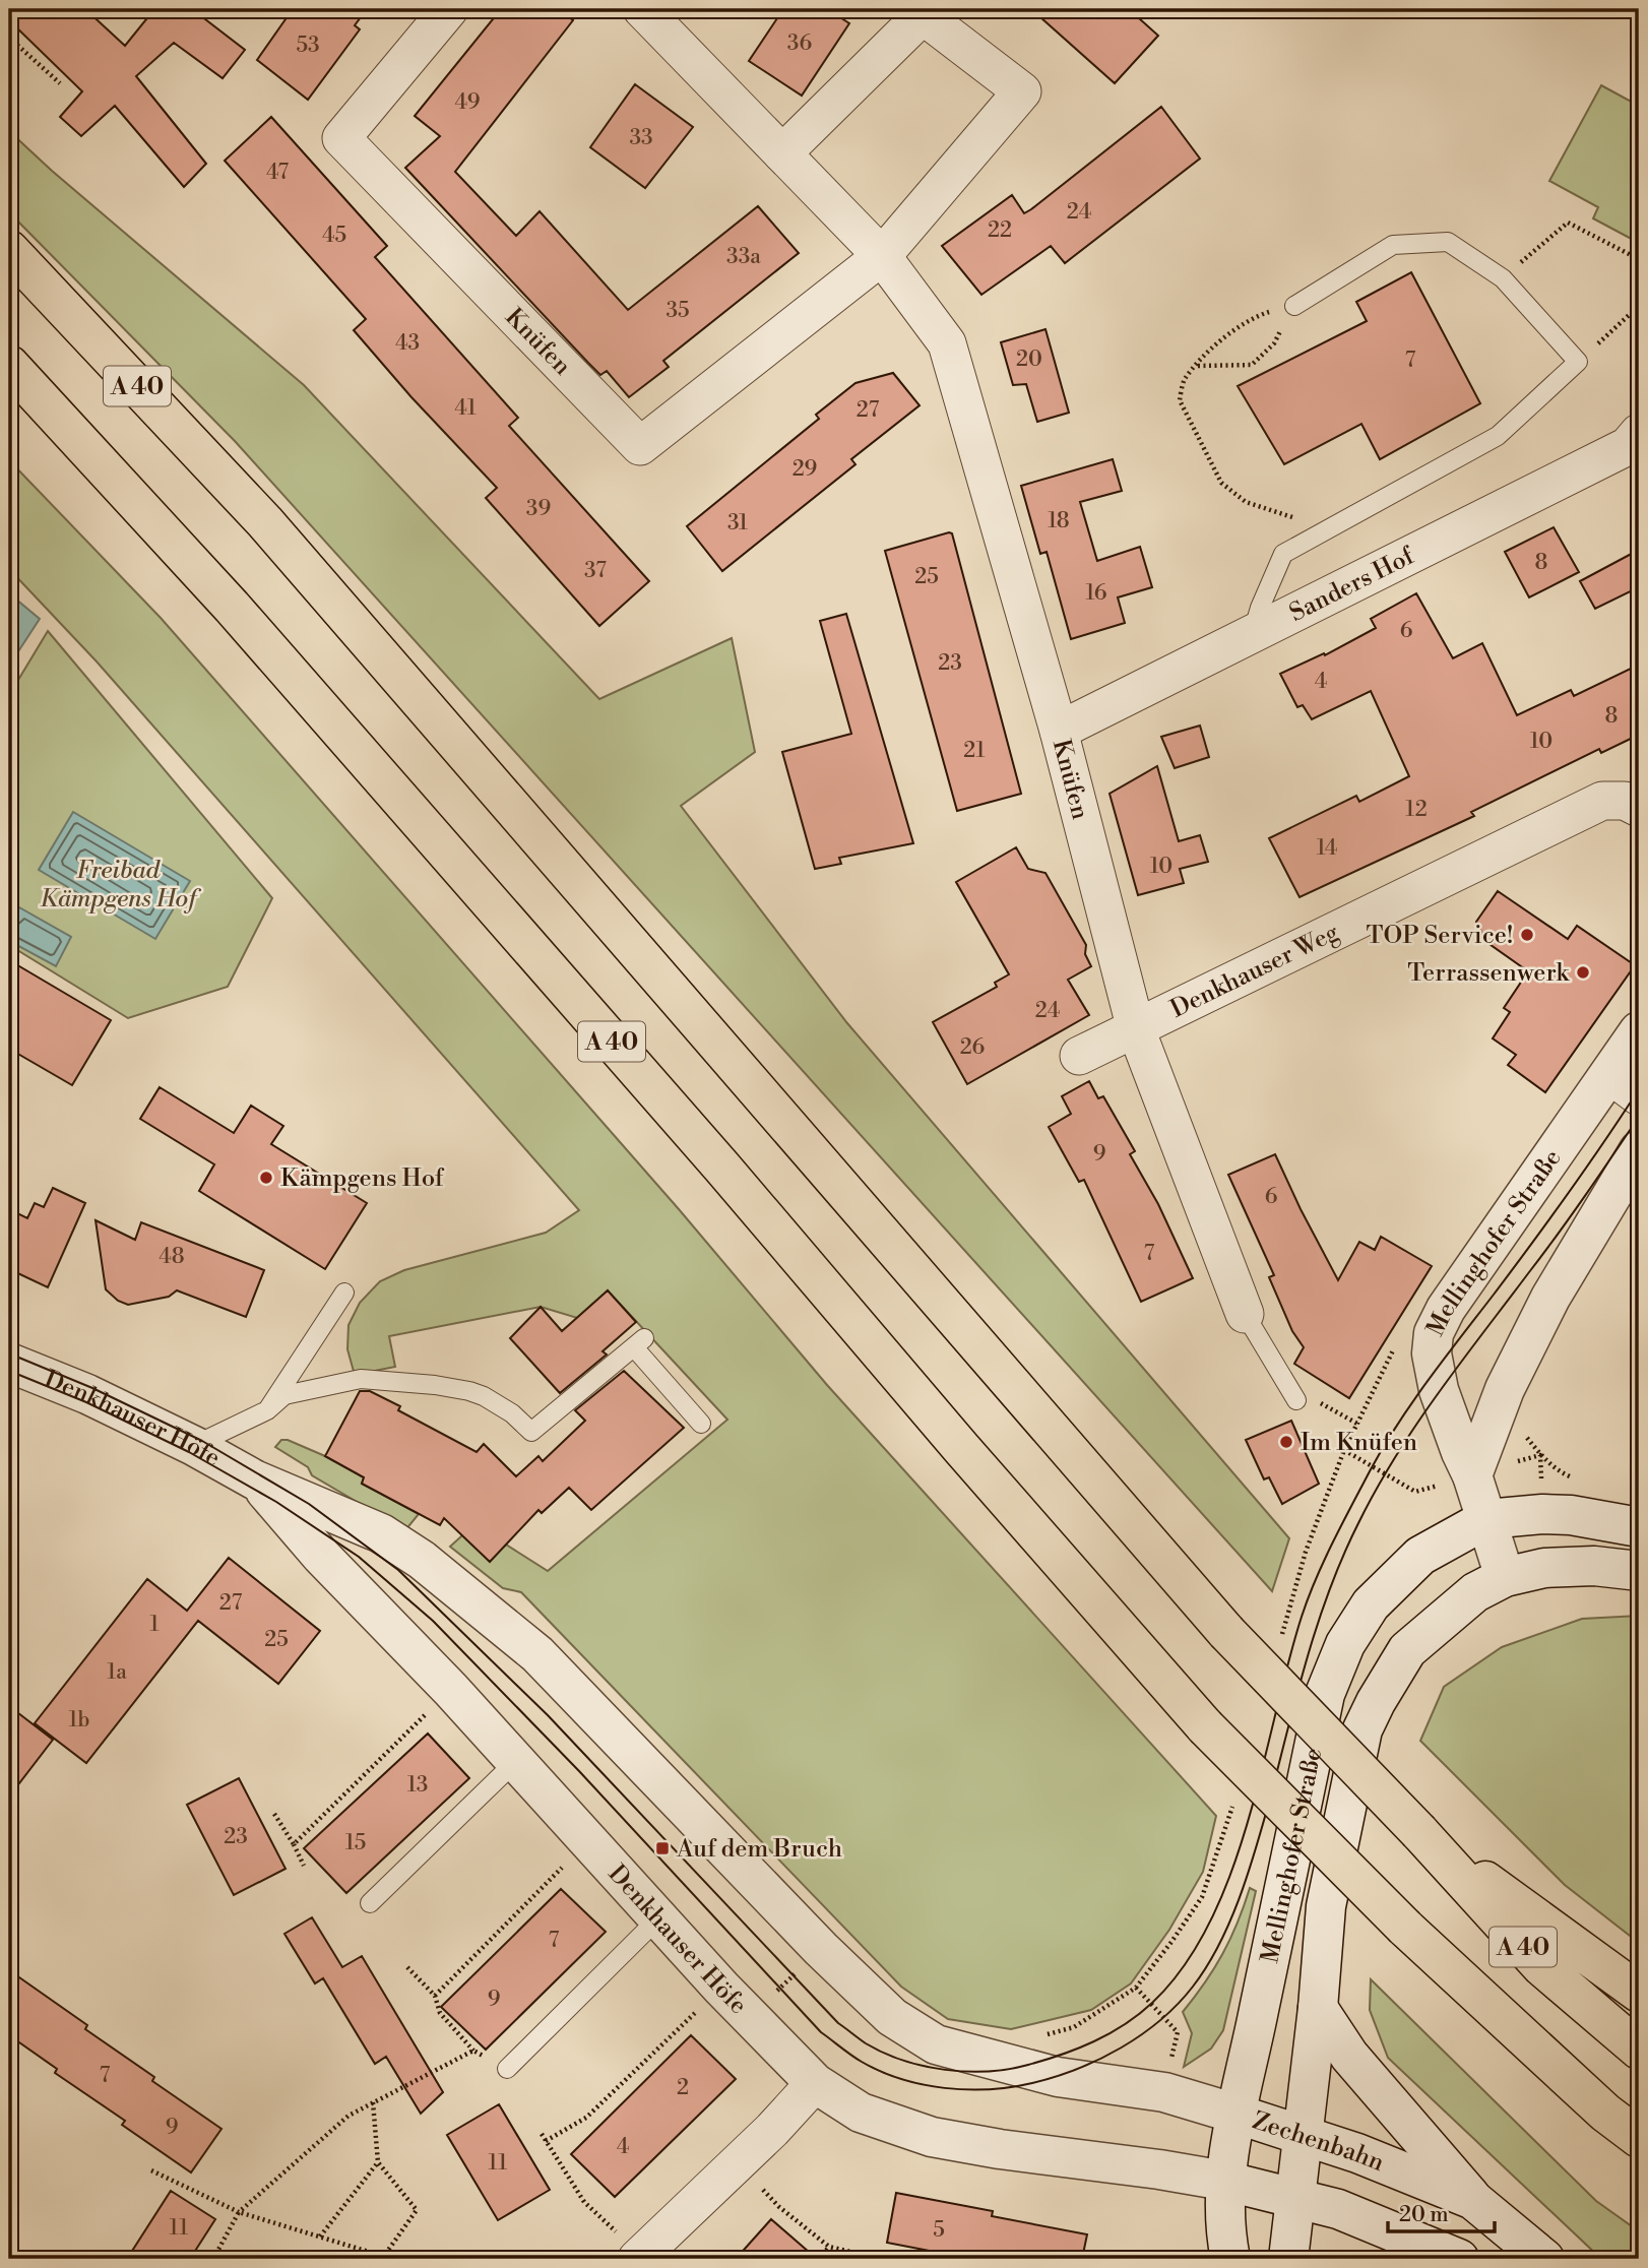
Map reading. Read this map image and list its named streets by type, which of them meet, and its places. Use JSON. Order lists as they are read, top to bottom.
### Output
{
  "streets": {
    "highway": ["A 40"],
    "street": [
      "Knüfen",
      "Sanders Hof",
      "Denkhauser Weg",
      "Mellinghofer Straße",
      "Denkhauser Höfe",
      "Zechenbahn"
    ]
  },
  "crossings": [
    ["Knüfen", "Sanders Hof"],
    ["Knüfen", "Denkhauser Weg"],
    ["Mellinghofer Straße", "Denkhauser Höfe"],
    ["Mellinghofer Straße", "Zechenbahn"],
    ["Denkhauser Höfe", "Zechenbahn"]
  ],
  "parks": ["Freibad Kämpgens Hof"],
  "places": {
    "other": [
      "TOP Service!",
      "Terrassenwerk",
      "Kämpgens Hof",
      "Im Knüfen"
    ],
    "transit": ["Auf dem Bruch"]
  },
  "house_numbers": [
    "36",
    "53",
    "49",
    "33",
    "47",
    "24",
    "22",
    "45",
    "33a",
    "35",
    "43",
    "20",
    "7",
    "41",
    "27",
    "29",
    "39",
    "18",
    "31",
    "8",
    "37",
    "25",
    "16",
    "6",
    "23",
    "4",
    "8",
    "10",
    "21",
    "12",
    "14",
    "10",
    "24",
    "26",
    "9",
    "6",
    "7",
    "48",
    "27",
    "1",
    "25",
    "1a",
    "1b",
    "13",
    "23",
    "15",
    "7",
    "9",
    "7",
    "2",
    "9",
    "4",
    "11",
    "11",
    "5"
  ],
  "scale_bar": "20 m"
}
